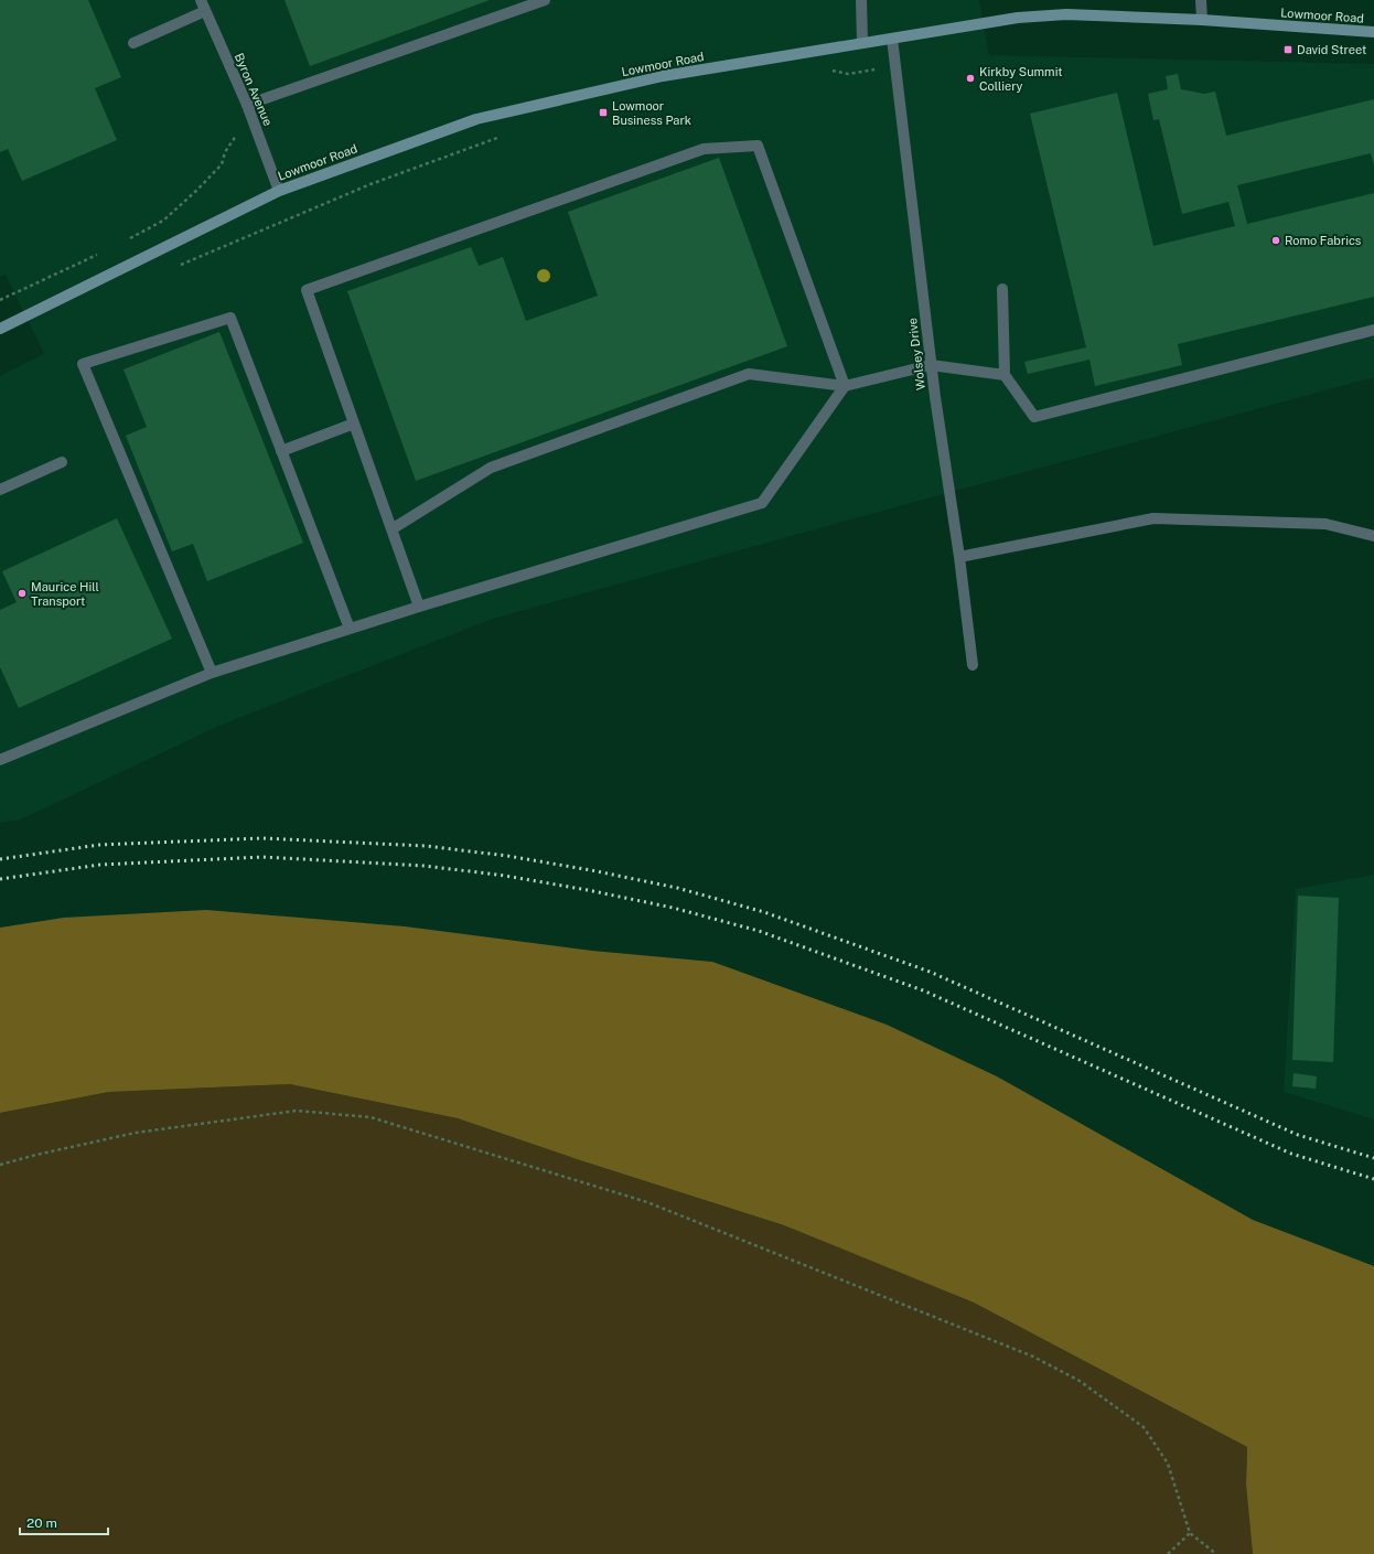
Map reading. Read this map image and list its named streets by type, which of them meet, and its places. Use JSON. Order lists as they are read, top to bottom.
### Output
{
  "streets": {
    "main road": ["Lowmoor Road"],
    "street": ["Byron Avenue", "Wolsey Drive"]
  },
  "crossings": [
    ["Lowmoor Road", "Byron Avenue"],
    ["Lowmoor Road", "Wolsey Drive"]
  ],
  "places": {
    "transit": ["David Street", "Lowmoor Business Park"],
    "other": ["Kirkby Summit Colliery", "Romo Fabrics", "Maurice Hill Transport"]
  },
  "scale_bar": "20 m"
}
